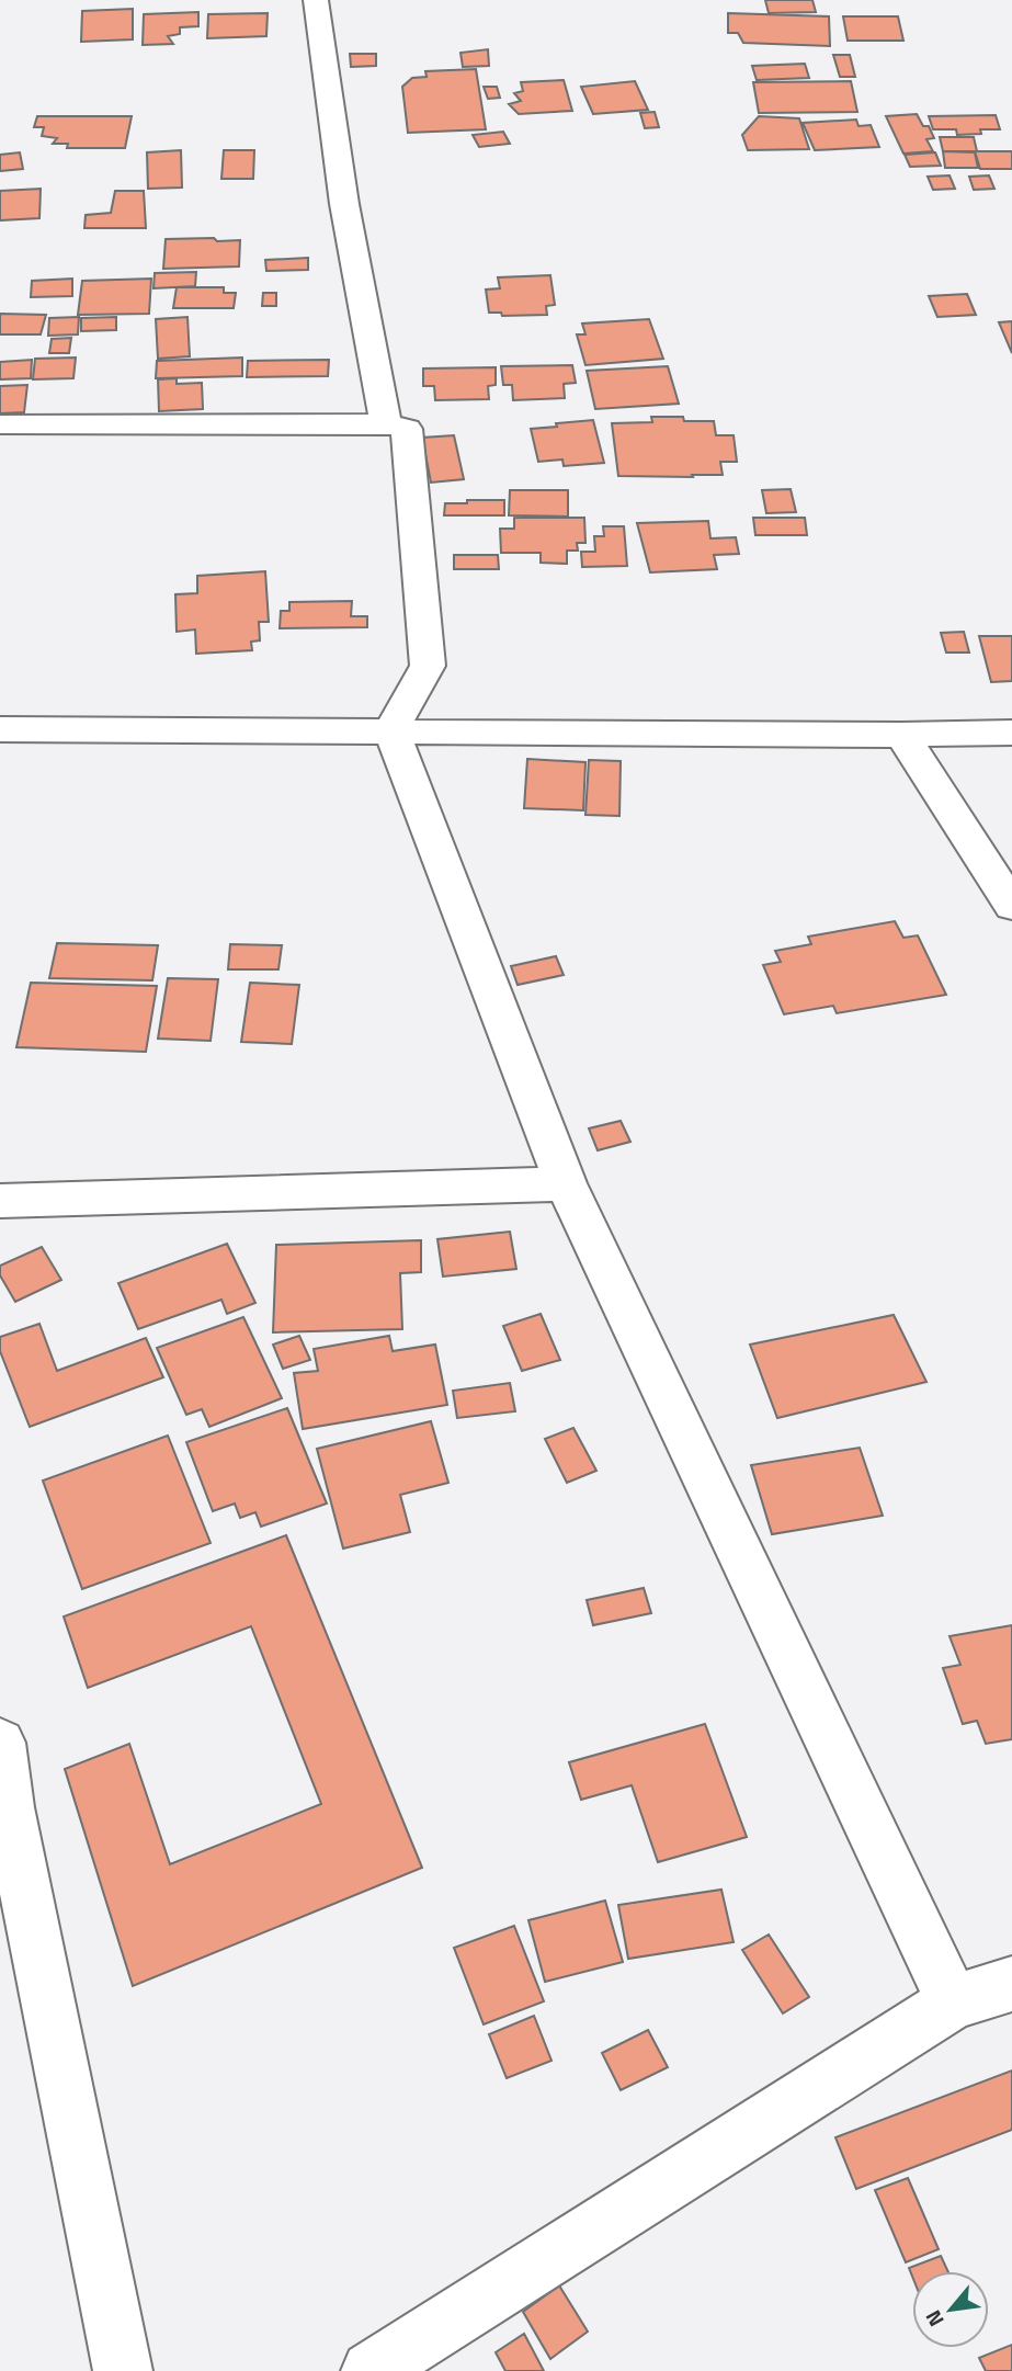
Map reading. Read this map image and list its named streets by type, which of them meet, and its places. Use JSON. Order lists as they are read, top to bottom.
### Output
{
  "north": "bottom left"
}
